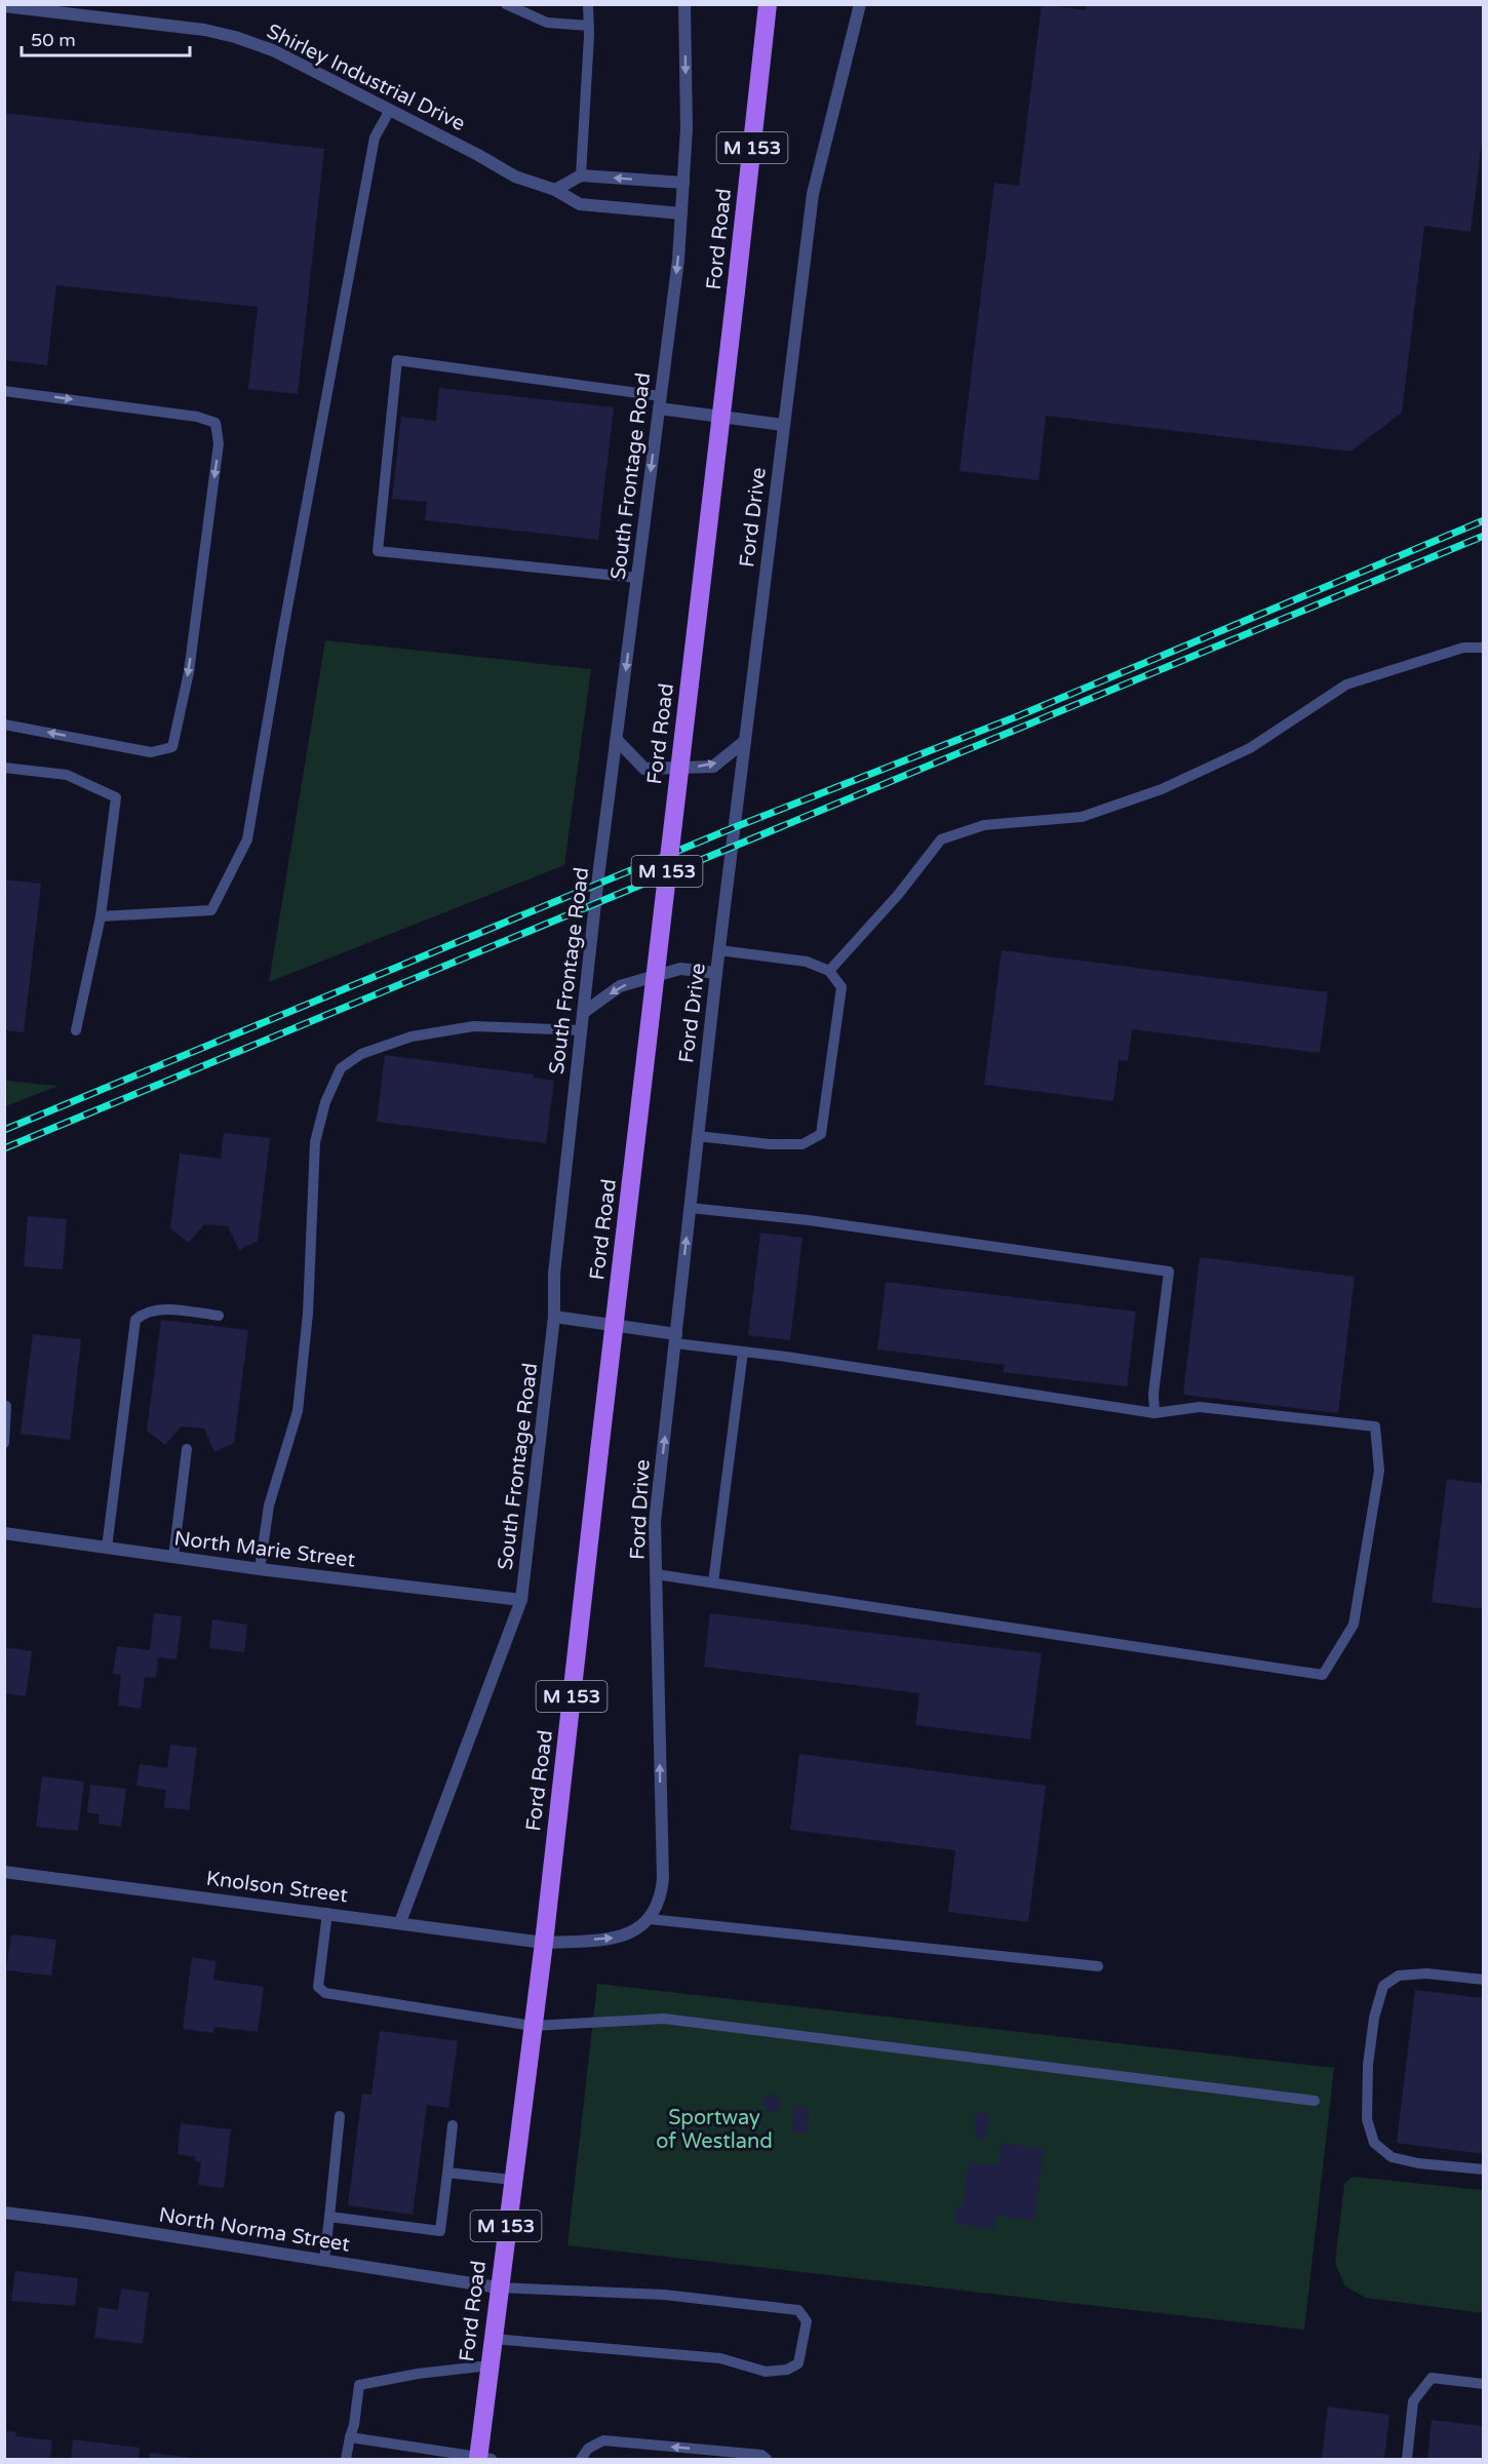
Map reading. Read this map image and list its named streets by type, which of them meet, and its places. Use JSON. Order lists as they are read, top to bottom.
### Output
{
  "streets": {
    "main road": ["M 153", "Ford Road"],
    "street": [
      "Shirley Industrial Drive",
      "South Frontage Road",
      "Ford Drive",
      "North Marie Street",
      "Knolson Street",
      "North Norma Street"
    ]
  },
  "crossings": [
    ["Shirley Industrial Drive", "South Frontage Road"],
    ["Ford Road", "Knolson Street"],
    ["Ford Road", "North Norma Street"],
    ["South Frontage Road", "North Marie Street"],
    ["South Frontage Road", "Knolson Street"]
  ],
  "one_way": ["South Frontage Road", "Ford Drive"],
  "parks": ["Sportway of Westland"],
  "scale_bar": "50 m"
}
